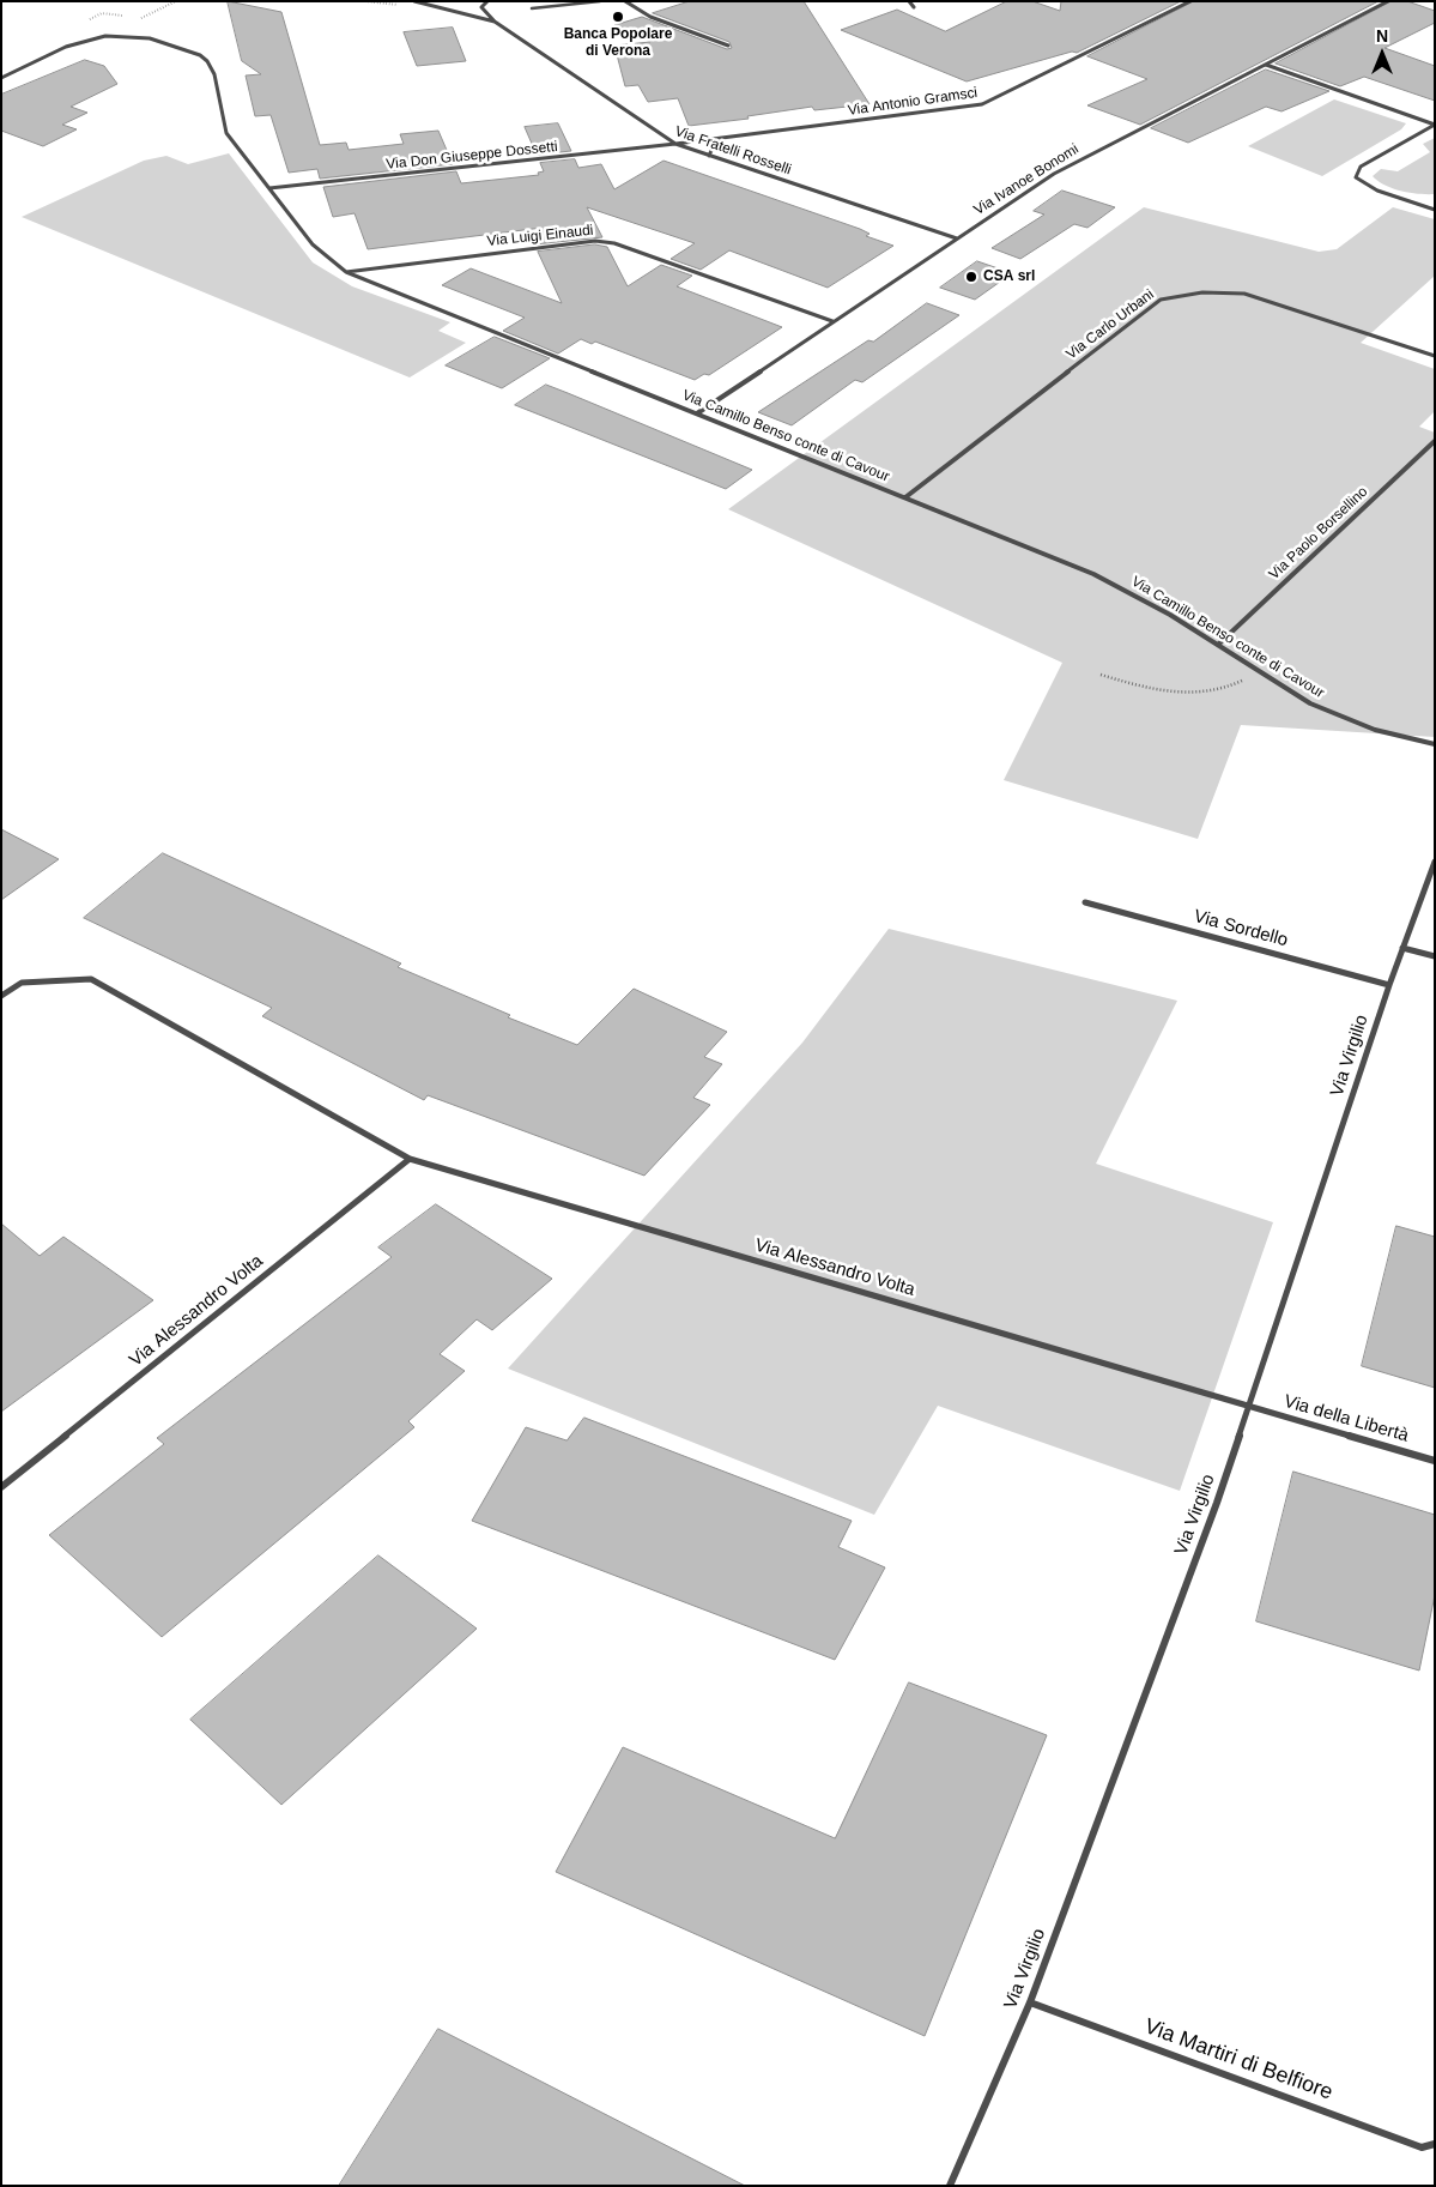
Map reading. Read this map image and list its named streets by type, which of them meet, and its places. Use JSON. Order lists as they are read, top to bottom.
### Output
{
  "streets": {
    "street": [
      "Via Antonio Gramsci",
      "Via Fratelli Rosselli",
      "Via Don Giuseppe Dossetti",
      "Via Ivanoe Bonomi",
      "Via Luigi Einaudi",
      "Via Carlo Urbani",
      "Via Camillo Benso conte di Cavour",
      "Via Paolo Borsellino",
      "Via Sordello",
      "Via Virgilio",
      "Via Alessandro Volta",
      "Via della Libertà",
      "Via Martiri di Belfiore"
    ]
  },
  "crossings": [
    ["Via Antonio Gramsci", "Via Fratelli Rosselli"],
    ["Via Antonio Gramsci", "Via Don Giuseppe Dossetti"],
    ["Via Fratelli Rosselli", "Via Don Giuseppe Dossetti"],
    ["Via Fratelli Rosselli", "Via Ivanoe Bonomi"],
    ["Via Don Giuseppe Dossetti", "Via Camillo Benso conte di Cavour"],
    ["Via Ivanoe Bonomi", "Via Luigi Einaudi"],
    ["Via Ivanoe Bonomi", "Via Camillo Benso conte di Cavour"],
    ["Via Luigi Einaudi", "Via Camillo Benso conte di Cavour"],
    ["Via Carlo Urbani", "Via Camillo Benso conte di Cavour"],
    ["Via Camillo Benso conte di Cavour", "Via Paolo Borsellino"],
    ["Via Sordello", "Via Virgilio"],
    ["Via Virgilio", "Via Alessandro Volta"],
    ["Via Virgilio", "Via della Libertà"],
    ["Via Virgilio", "Via Martiri di Belfiore"],
    ["Via Alessandro Volta", "Via della Libertà"]
  ],
  "places": ["Banca Popolare di Verona", "CSA srl"],
  "north": "top"
}
